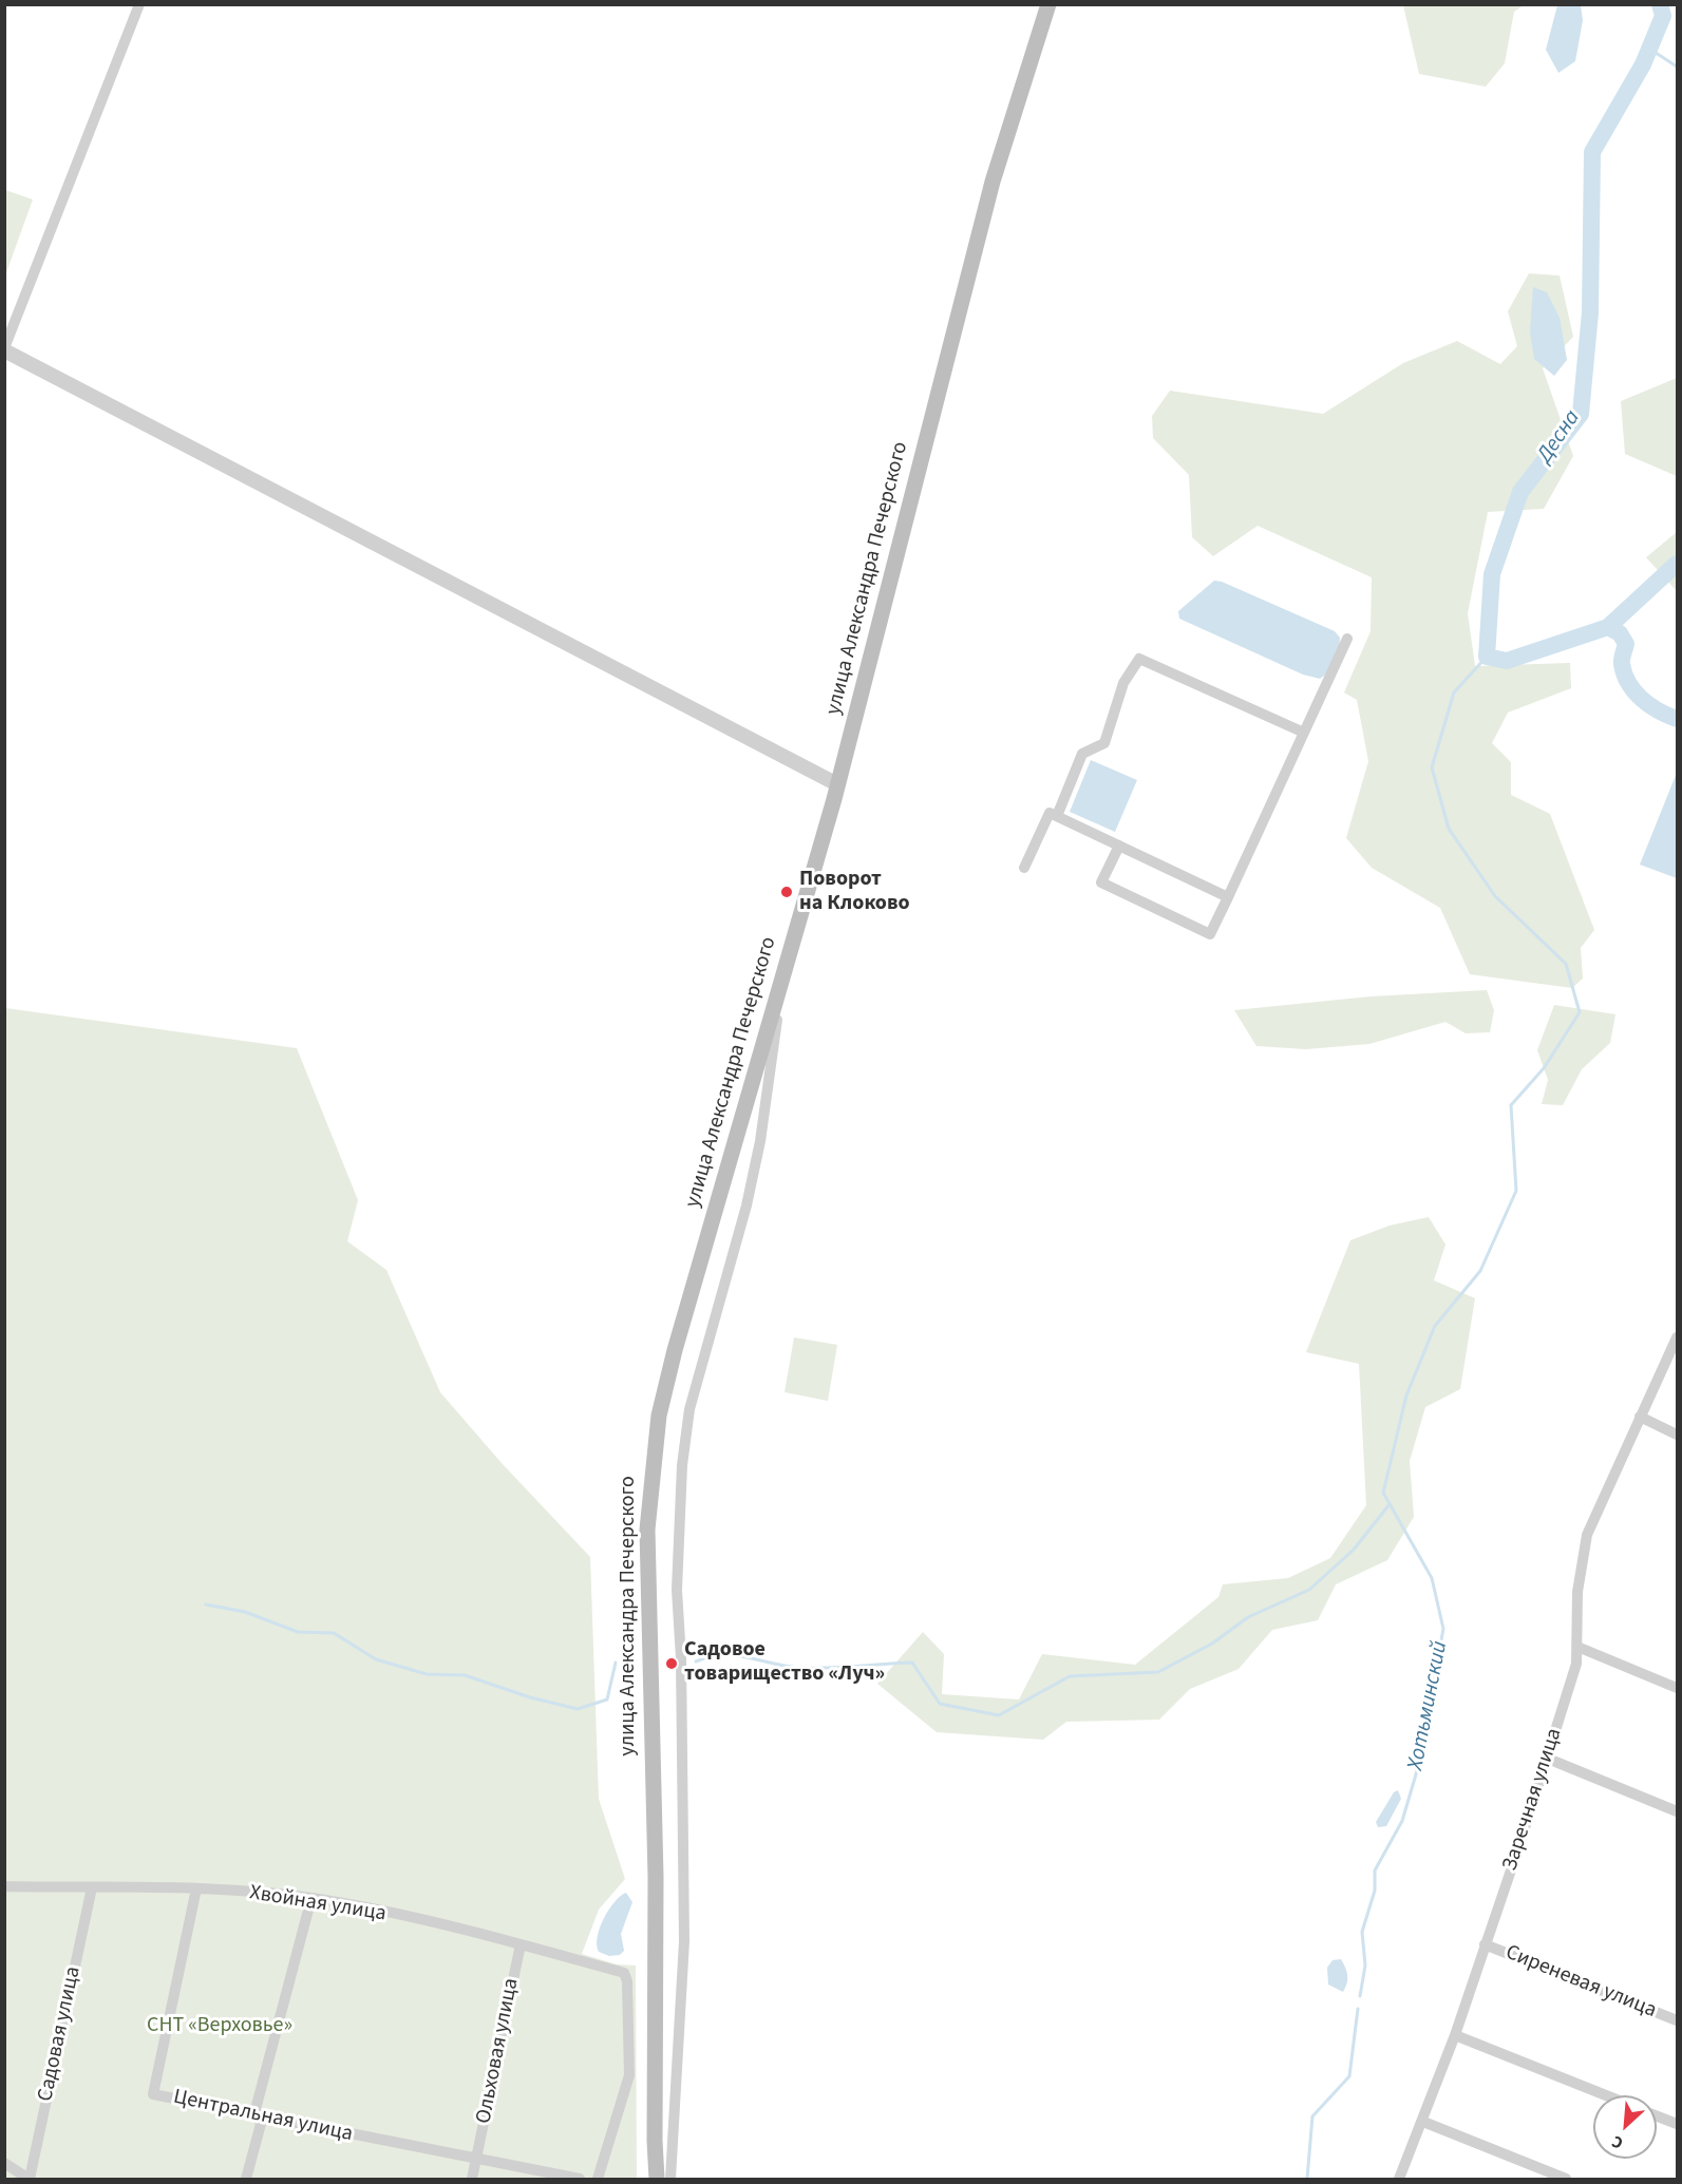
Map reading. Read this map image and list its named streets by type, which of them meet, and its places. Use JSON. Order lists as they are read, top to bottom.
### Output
{
  "streets": {
    "main road": ["улица Александра Печерского"],
    "street": [
      "Заречная улица",
      "Хвойная улица",
      "Сиреневая улица",
      "Садовая улица",
      "Ольховая улица",
      "Центральная улица"
    ]
  },
  "crossings": [
    ["Заречная улица", "Сиреневая улица"],
    ["Хвойная улица", "Садовая улица"],
    ["Хвойная улица", "Ольховая улица"],
    ["Хвойная улица", "Центральная улица"],
    ["Ольховая улица", "Центральная улица"]
  ],
  "water": ["Десна", "Хотьминский"],
  "parks": ["СНТ «Верховье»"],
  "places": ["Поворот на Клоково", "Садовое товарищество «Луч»"],
  "north": "bottom left"
}
